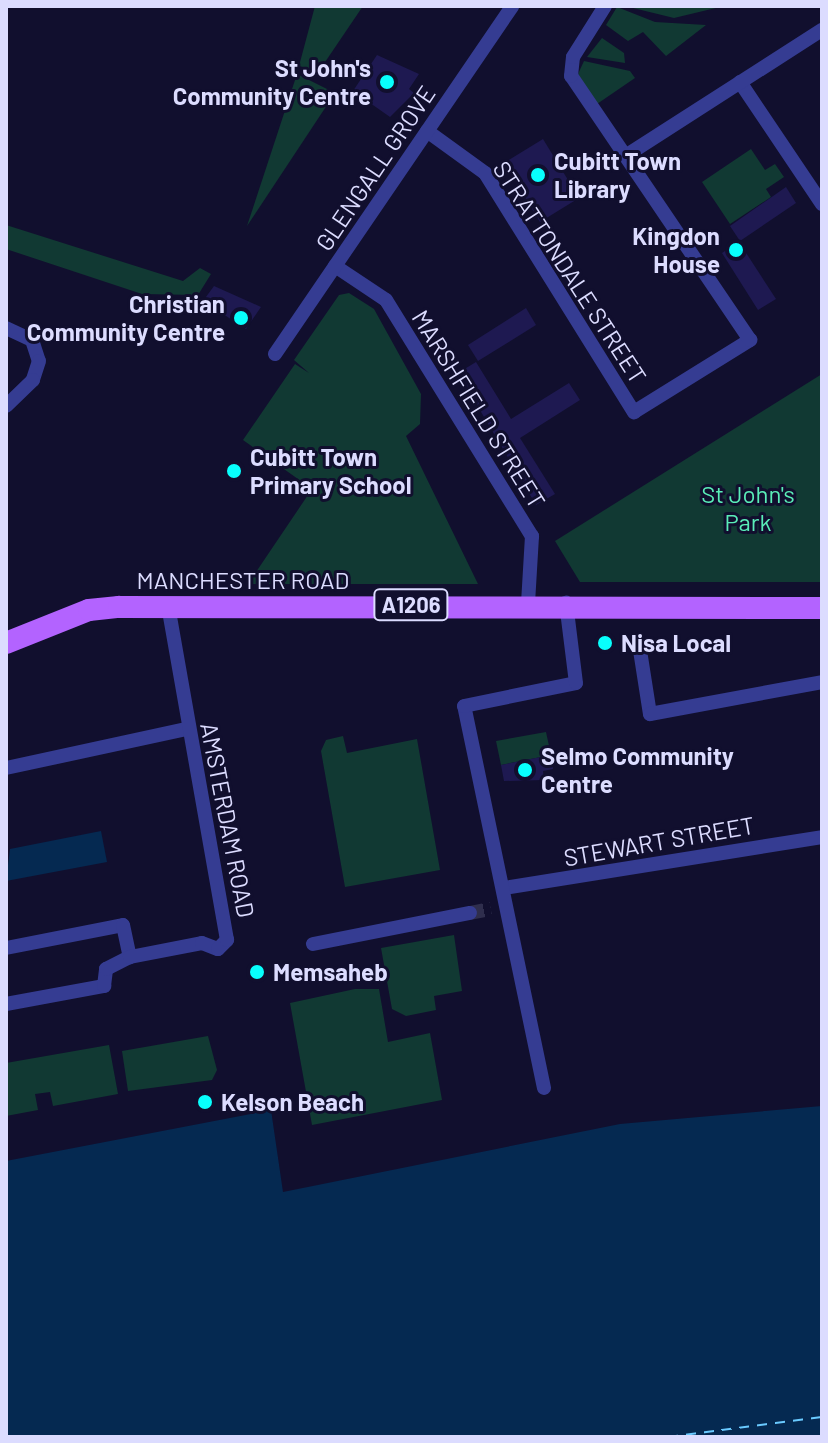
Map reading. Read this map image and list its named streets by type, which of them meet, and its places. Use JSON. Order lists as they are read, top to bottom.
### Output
{
  "streets": {
    "main road": ["MANCHESTER ROAD", "A1206"],
    "street": [
      "GLENGALL GROVE",
      "STRATTONDALE STREET",
      "MARSHFIELD STREET",
      "AMSTERDAM ROAD",
      "STEWART STREET"
    ]
  },
  "crossings": [
    ["GLENGALL GROVE", "STRATTONDALE STREET"],
    ["GLENGALL GROVE", "MARSHFIELD STREET"],
    ["MARSHFIELD STREET", "MANCHESTER ROAD"],
    ["MANCHESTER ROAD", "AMSTERDAM ROAD"]
  ],
  "parks": ["St John's Park"],
  "places": [
    "St John's Community Centre",
    "Cubitt Town Library",
    "Kingdon House",
    "Christian Community Centre",
    "Cubitt Town Primary School",
    "Nisa Local",
    "Selmo Community Centre",
    "Memsaheb",
    "Kelson Beach"
  ]
}
